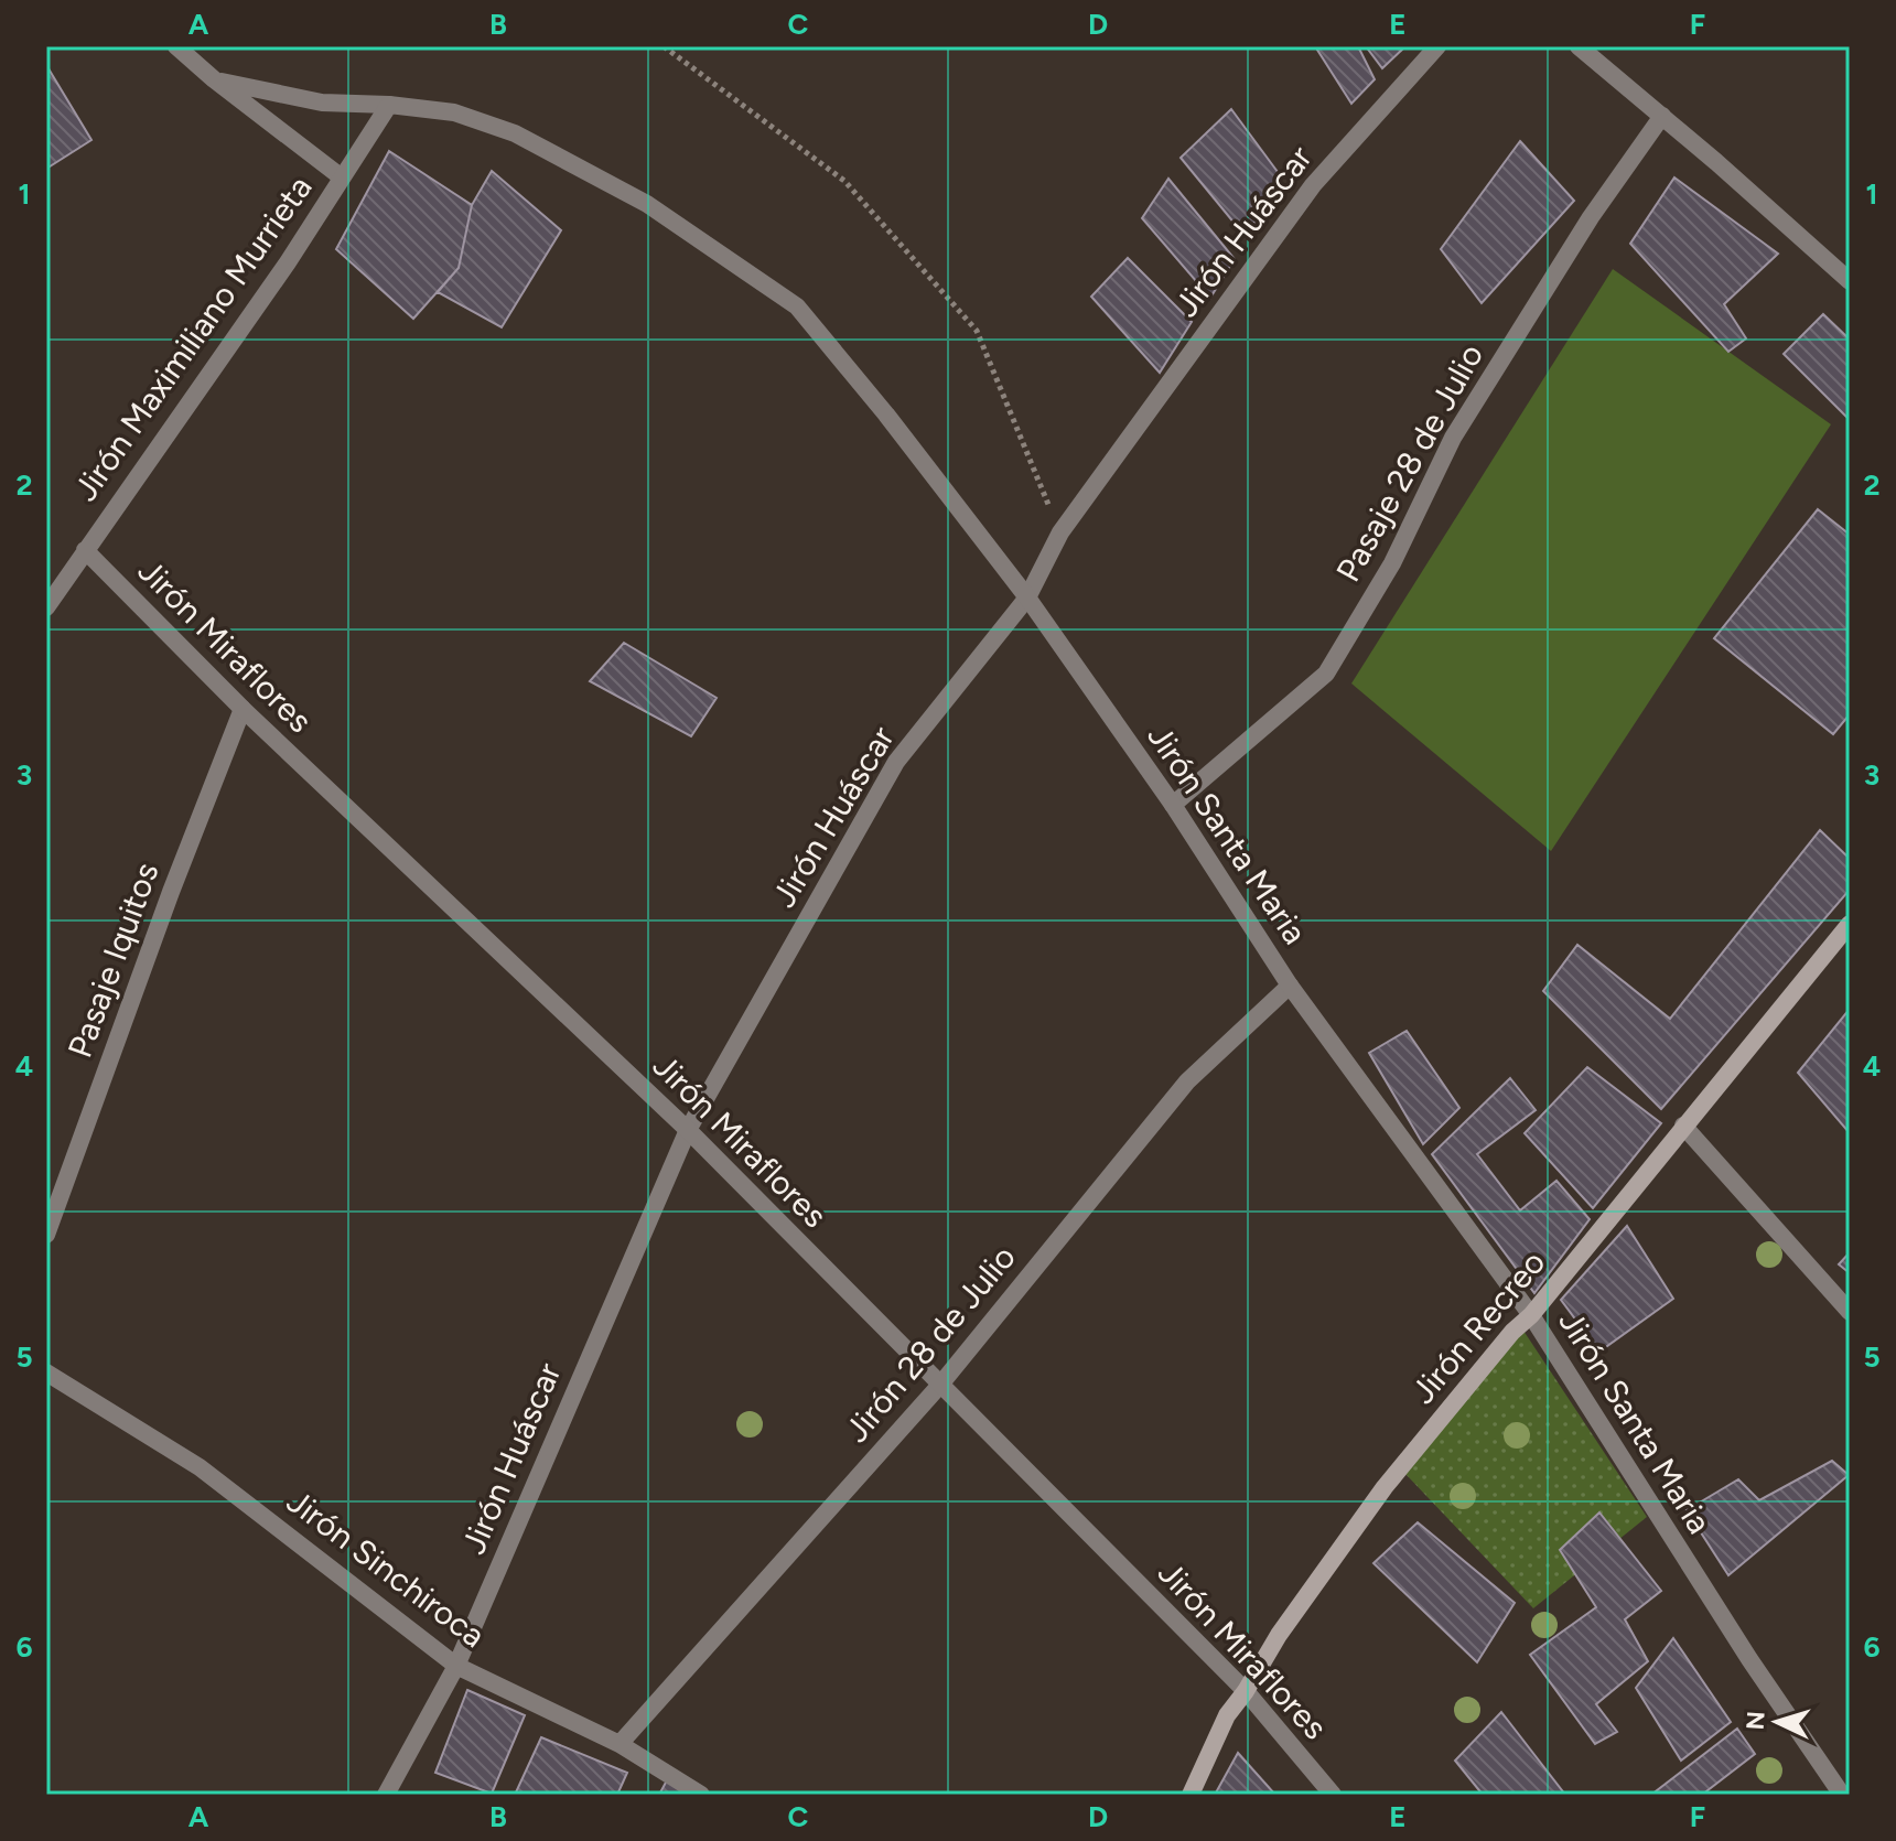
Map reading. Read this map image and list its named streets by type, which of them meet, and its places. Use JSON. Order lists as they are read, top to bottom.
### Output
{
  "streets": {
    "main road": ["Jirón Recreo"],
    "street": [
      "Jirón Huáscar",
      "Jirón Maximiliano Murrieta",
      "Pasaje 28 de Julio",
      "Jirón Miraflores",
      "Jirón Santa Maria",
      "Pasaje Iquitos",
      "Jirón 28 de Julio",
      "Jirón Sinchiroca"
    ]
  },
  "crossings": [
    ["Jirón Huáscar", "Jirón Miraflores"],
    ["Jirón Huáscar", "Jirón Santa Maria"],
    ["Jirón Huáscar", "Jirón Sinchiroca"],
    ["Jirón Maximiliano Murrieta", "Jirón Miraflores"],
    ["Jirón Maximiliano Murrieta", "Jirón Santa Maria"],
    ["Pasaje 28 de Julio", "Jirón Santa Maria"],
    ["Jirón Miraflores", "Pasaje Iquitos"],
    ["Jirón Miraflores", "Jirón Recreo"],
    ["Jirón Miraflores", "Jirón 28 de Julio"],
    ["Jirón Santa Maria", "Jirón Recreo"],
    ["Jirón Santa Maria", "Jirón 28 de Julio"],
    ["Jirón 28 de Julio", "Jirón Sinchiroca"]
  ],
  "north": "left",
  "grid": {
    "columns": [
      "A",
      "B",
      "C",
      "D",
      "E",
      "F"
    ],
    "rows": [
      "1",
      "2",
      "3",
      "4",
      "5",
      "6"
    ]
  }
}
